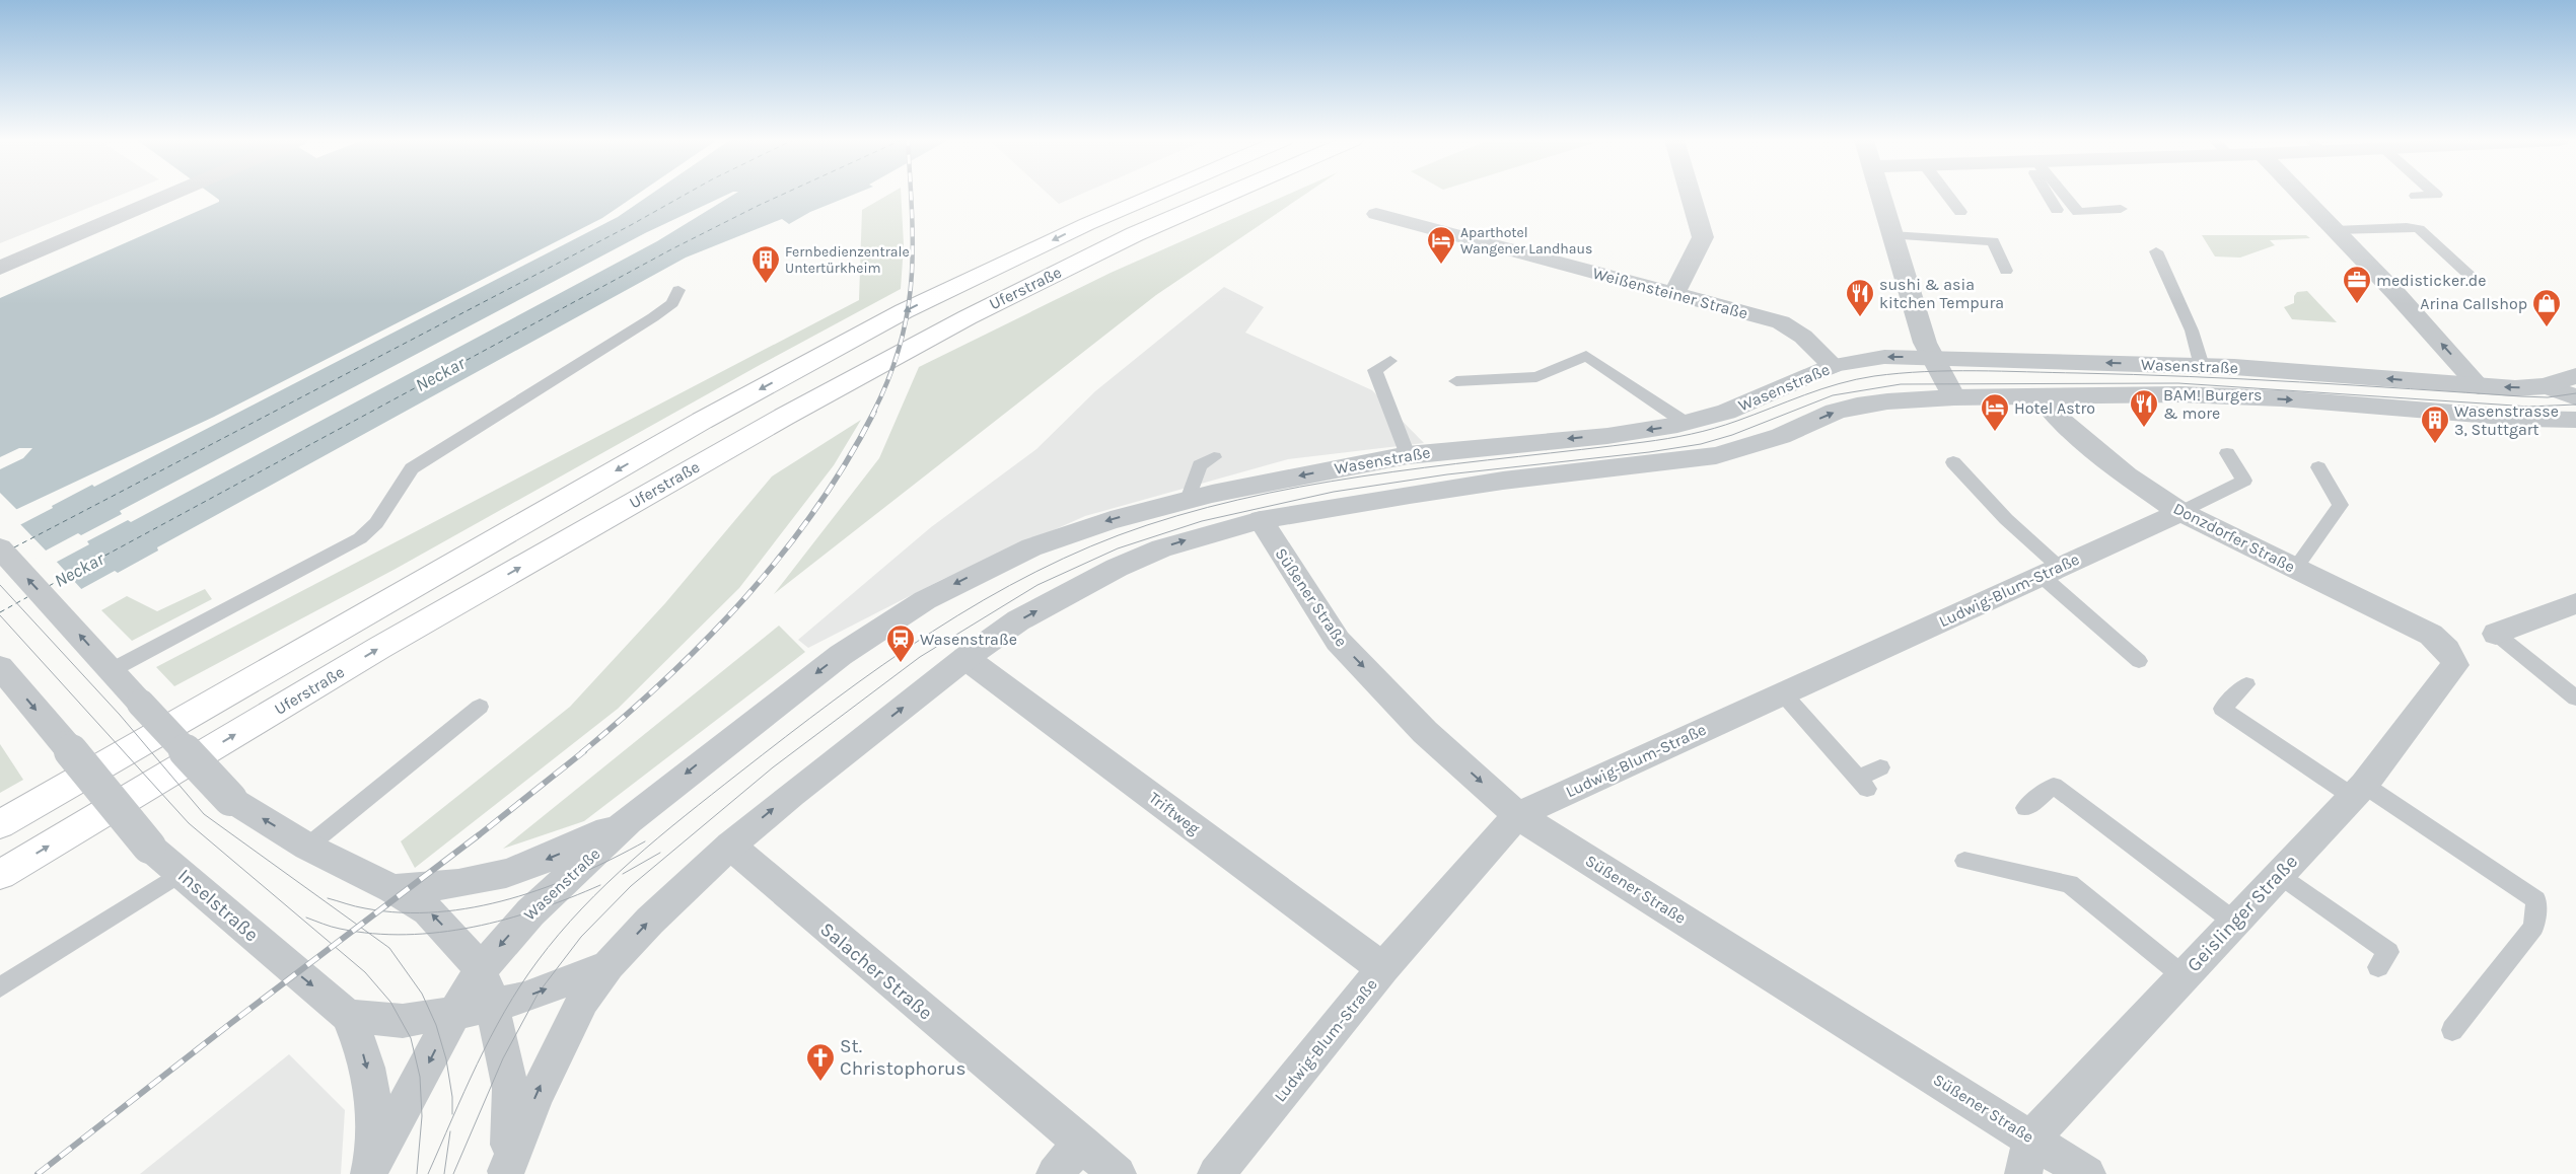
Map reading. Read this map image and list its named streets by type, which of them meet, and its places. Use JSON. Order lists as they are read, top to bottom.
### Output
{
  "streets": {
    "highway": ["Uferstraße"],
    "street": [
      "Weißensteiner Straße",
      "Wasenstraße",
      "Donzdorfer Straße",
      "Ludwig-Blum-Straße",
      "Süßener Straße",
      "Triftweg",
      "Inselstraße",
      "Geislinger Straße",
      "Salacher Straße"
    ]
  },
  "crossings": [
    ["Weißensteiner Straße", "Wasenstraße"],
    ["Wasenstraße", "Donzdorfer Straße"],
    ["Wasenstraße", "Süßener Straße"],
    ["Wasenstraße", "Triftweg"],
    ["Wasenstraße", "Inselstraße"],
    ["Wasenstraße", "Salacher Straße"],
    ["Donzdorfer Straße", "Ludwig-Blum-Straße"],
    ["Donzdorfer Straße", "Geislinger Straße"],
    ["Ludwig-Blum-Straße", "Süßener Straße"],
    ["Ludwig-Blum-Straße", "Triftweg"],
    ["Süßener Straße", "Geislinger Straße"]
  ],
  "one_way": ["Süßener Straße"],
  "water": ["Neckar"],
  "places": {
    "hotel": ["Aparthotel Wangener Landhaus", "Hotel Astro"],
    "building": ["Fernbedienzentrale Untertürkheim", "Wasenstrasse 3, Stuttgart"],
    "office": ["medisticker.de"],
    "restaurant": ["sushi & asia kitchen Tempura", "BAM! Burgers & more"],
    "shop": ["Arina Callshop"],
    "station": ["Wasenstraße"],
    "church": ["St. Christophorus"]
  }
}
